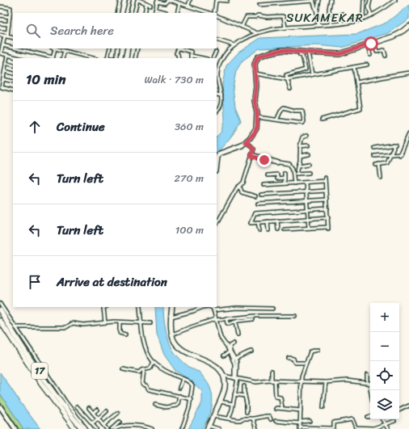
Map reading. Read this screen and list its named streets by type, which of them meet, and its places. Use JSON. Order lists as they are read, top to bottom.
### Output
{
  "streets": {
    "highway": ["17"]
  },
  "districts": ["SUKAMEKAR"],
  "page": {
    "search": "Search here",
    "heading": ["10 min", "Walk · 730 m"],
    "list": [
      ["Continue", "360 m"],
      ["Turn left", "270 m"],
      ["Turn left", "100 m"],
      "Arrive at destination"
    ],
    "map_buttons": ["+", "−"]
  }
}
